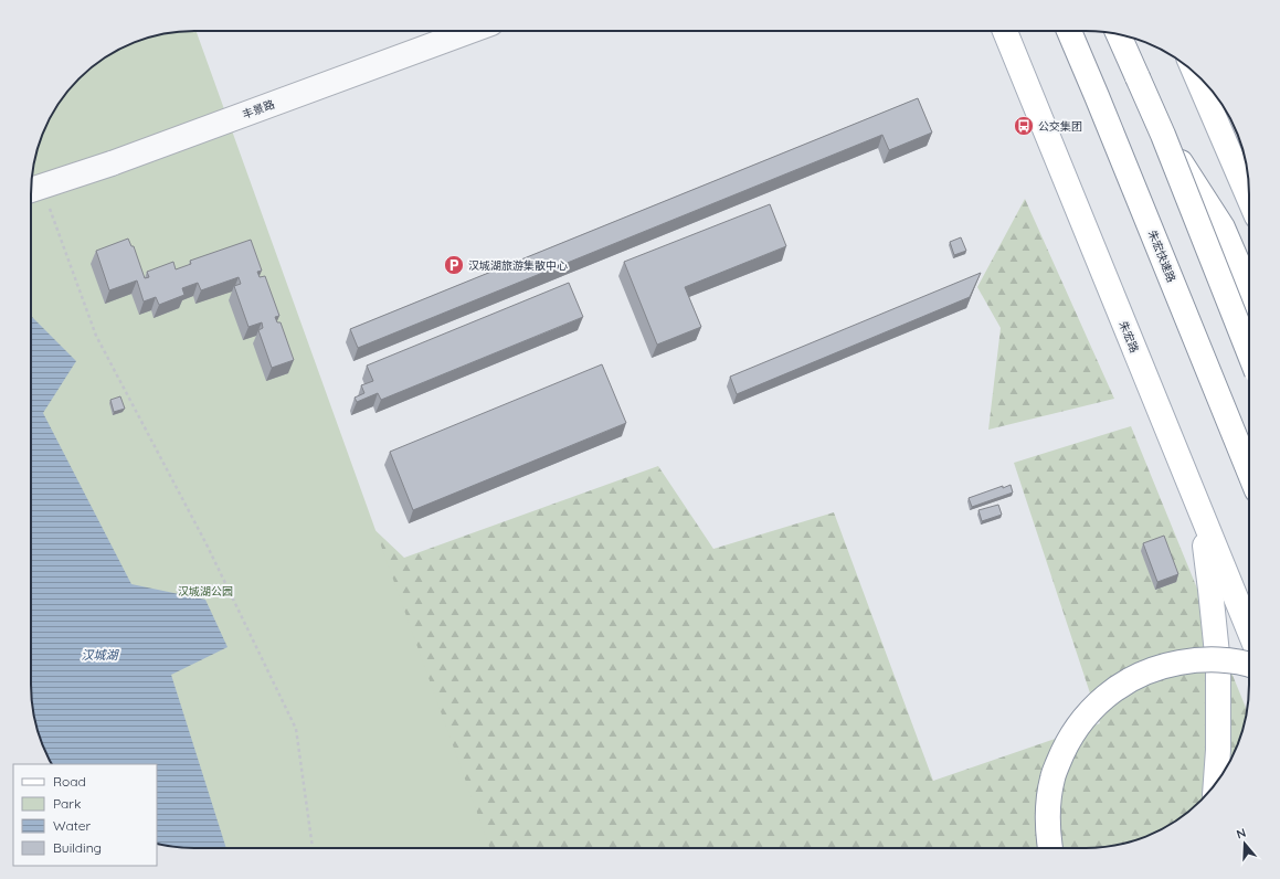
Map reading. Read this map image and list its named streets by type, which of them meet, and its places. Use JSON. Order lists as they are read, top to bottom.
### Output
{
  "streets": {
    "main road": ["朱宏快速路", "朱宏路"],
    "street": ["丰景路"]
  },
  "water": ["汉城湖"],
  "parks": ["汉城湖公园"],
  "places": {
    "bus stop": ["公交集团"],
    "parking": ["汉城湖旅游集散中心"]
  },
  "legend": [
    "Road",
    "Park",
    "Water",
    "Building"
  ],
  "north": "top"
}
